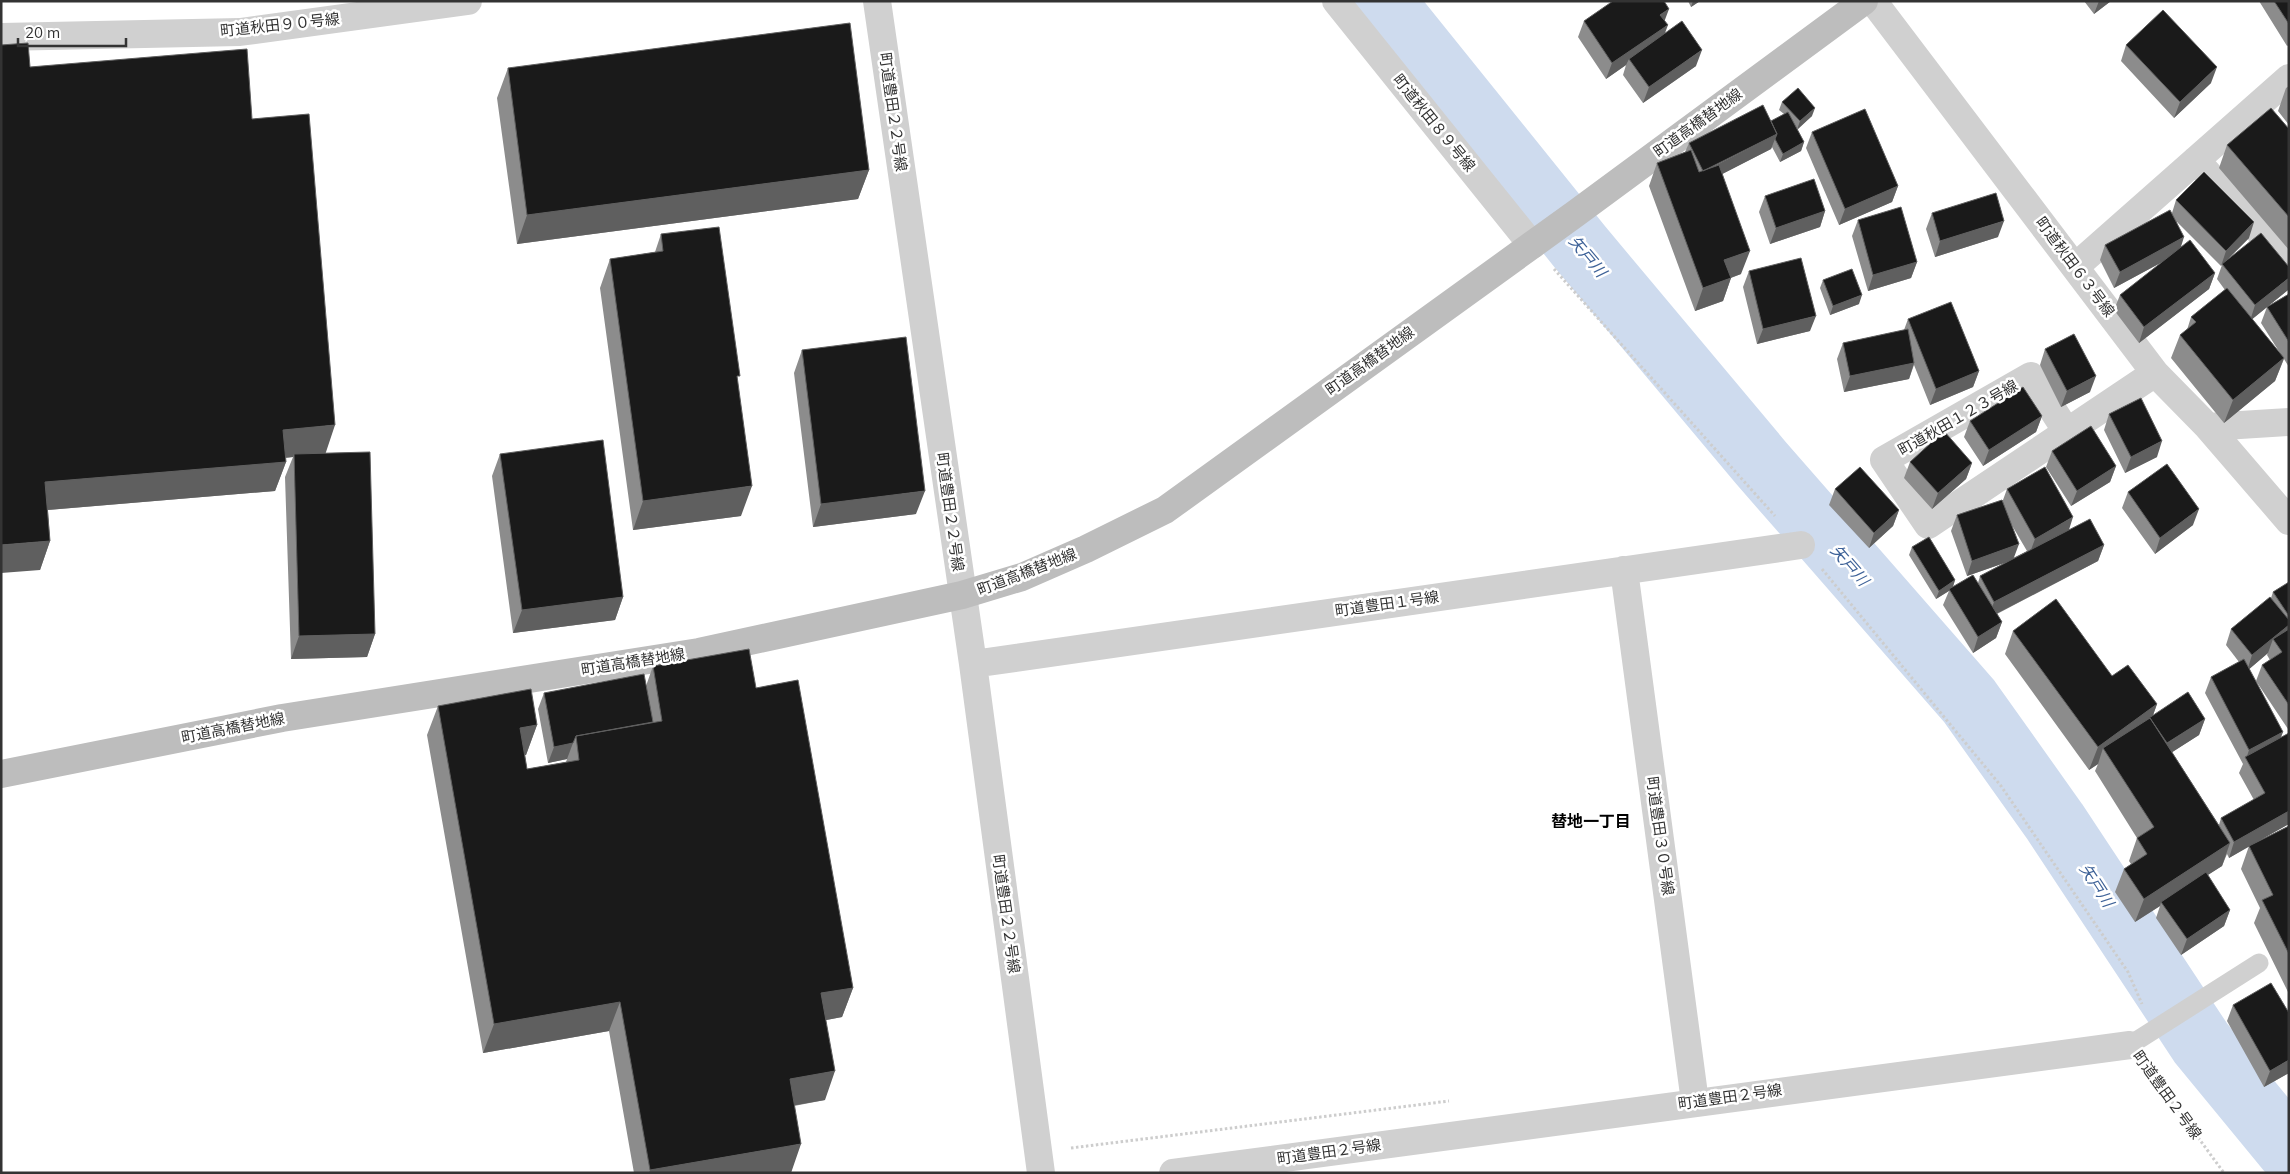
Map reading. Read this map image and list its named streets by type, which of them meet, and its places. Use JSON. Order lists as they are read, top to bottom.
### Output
{
  "streets": {
    "street": [
      "町道秋田９０号線",
      "町道豊田２２号線",
      "町道秋田８９号線",
      "町道高橋替地線",
      "町道秋田６３号線",
      "町道秋田１２３号線",
      "町道豊田１号線",
      "町道豊田３０号線",
      "町道豊田２号線"
    ]
  },
  "crossings": [
    ["町道豊田２２号線", "町道高橋替地線"],
    ["町道豊田２２号線", "町道豊田１号線"],
    ["町道秋田８９号線", "町道高橋替地線"],
    ["町道秋田６３号線", "町道秋田１２３号線"],
    ["町道豊田１号線", "町道豊田３０号線"],
    ["町道豊田３０号線", "町道豊田２号線"]
  ],
  "districts": ["替地一丁目"],
  "water": ["矢戸川"],
  "scale_bar": "20 m"
}
